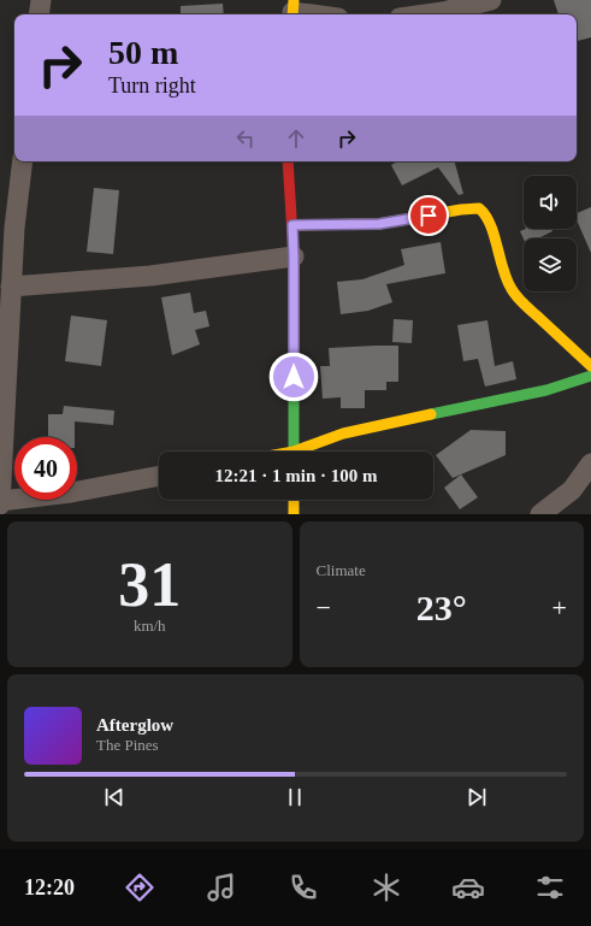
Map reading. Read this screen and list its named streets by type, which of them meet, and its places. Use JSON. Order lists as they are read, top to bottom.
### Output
{
  "page": {
    "turn": ["50 m", "Turn right"],
    "limit": "40",
    "trip": "12:21 · 1 min · 100 m",
    "tile": [
      ["31", "km/h"],
      "Climate"
    ],
    "heat": ["−", "23°", "+"],
    "song": ["Afterglow", "The Pines"],
    "tabs": "12:20"
  }
}
